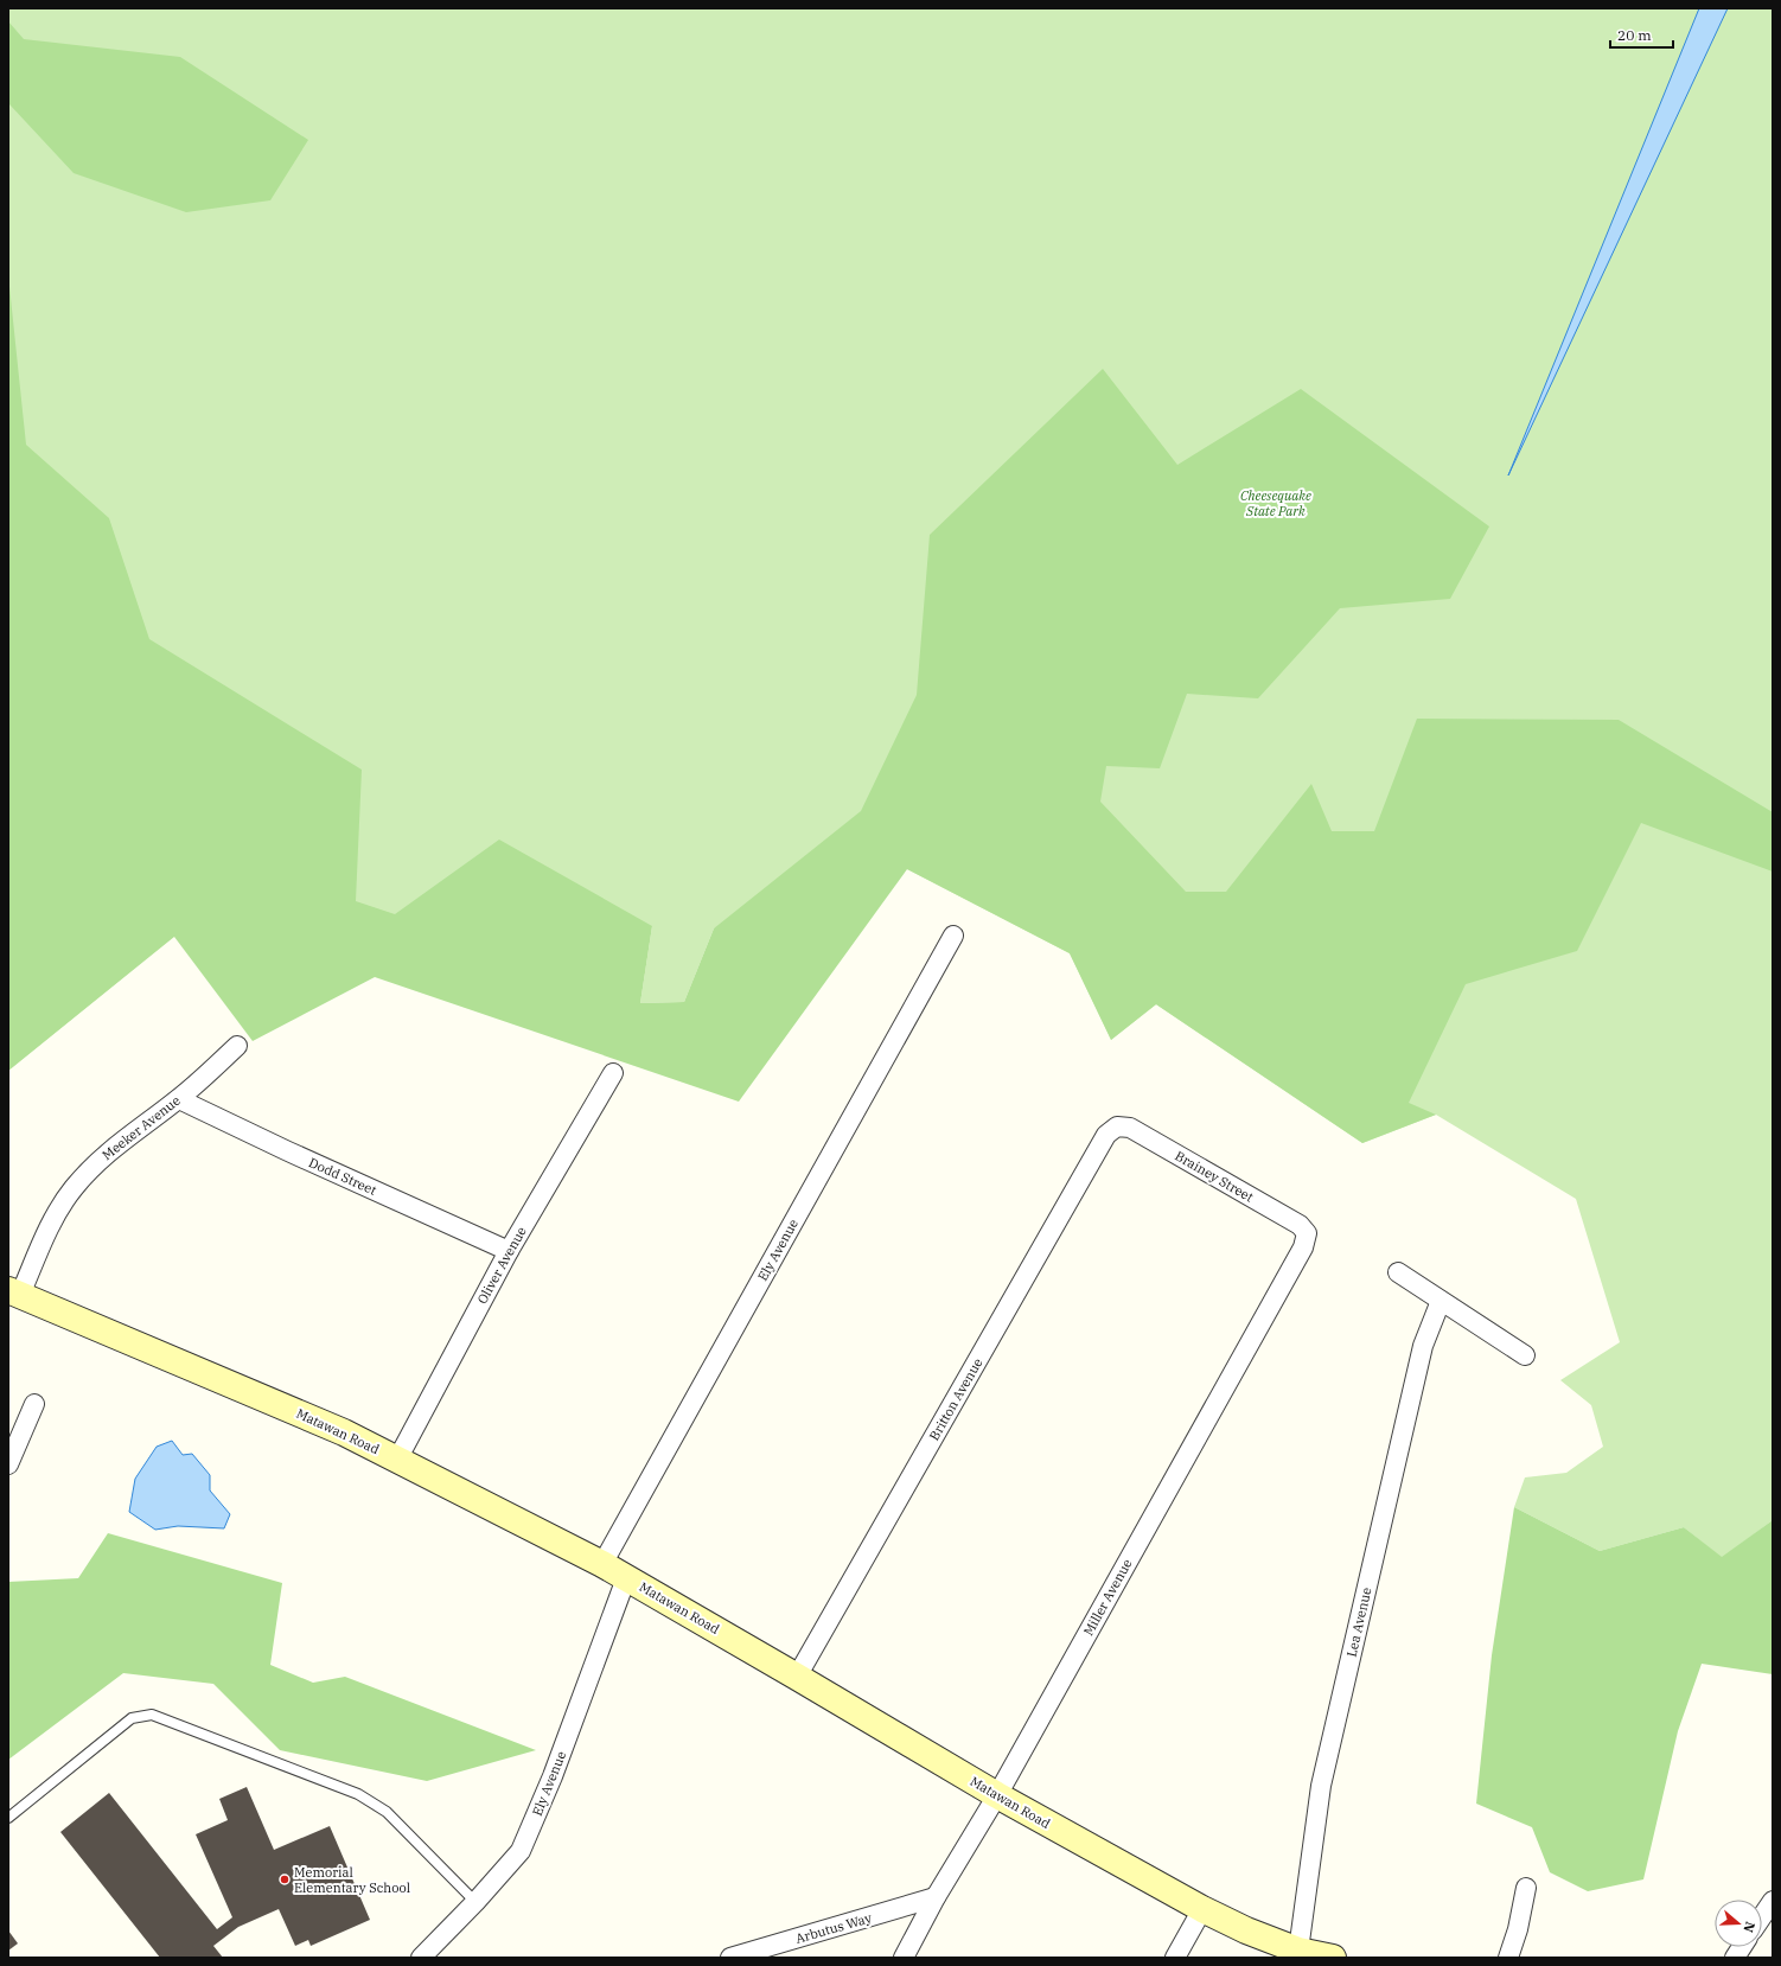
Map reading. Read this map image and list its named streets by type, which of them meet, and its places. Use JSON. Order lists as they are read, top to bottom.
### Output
{
  "streets": {
    "main road": ["Matawan Road"],
    "street": [
      "Meeker Avenue",
      "Dodd Street",
      "Brainey Street",
      "Ely Avenue",
      "Oliver Avenue",
      "Britton Avenue",
      "Miller Avenue",
      "Lea Avenue",
      "Arbutus Way"
    ]
  },
  "crossings": [
    ["Meeker Avenue", "Dodd Street"],
    ["Meeker Avenue", "Matawan Road"],
    ["Dodd Street", "Oliver Avenue"],
    ["Brainey Street", "Britton Avenue"],
    ["Brainey Street", "Miller Avenue"],
    ["Ely Avenue", "Matawan Road"],
    ["Oliver Avenue", "Matawan Road"],
    ["Britton Avenue", "Matawan Road"],
    ["Matawan Road", "Miller Avenue"],
    ["Matawan Road", "Lea Avenue"],
    ["Miller Avenue", "Arbutus Way"]
  ],
  "parks": ["Cheesequake State Park"],
  "places": ["Memorial Elementary School"],
  "scale_bar": "20 m",
  "north": "right"
}
